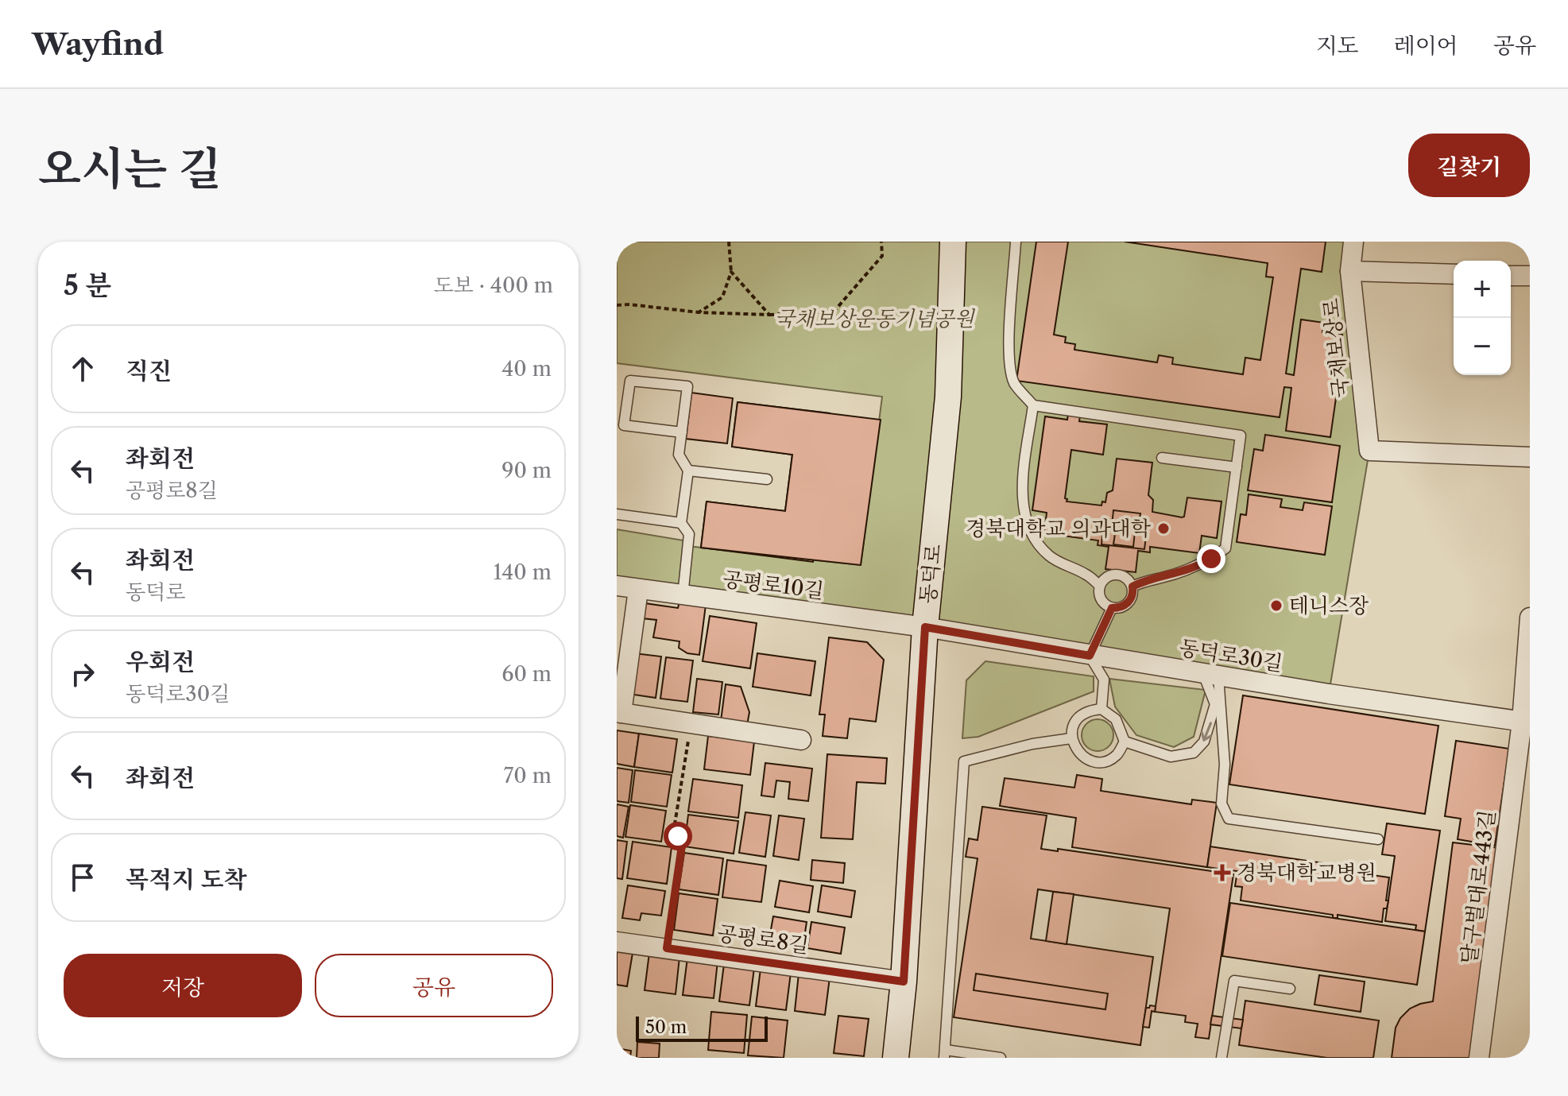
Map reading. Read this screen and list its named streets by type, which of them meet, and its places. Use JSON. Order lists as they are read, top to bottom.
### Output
{
  "streets": {
    "main road": ["동덕로"],
    "street": [
      "국채보상로",
      "공평로10길",
      "동덕로30길",
      "달구벌대로443길",
      "공평로8길"
    ]
  },
  "crossings": [
    ["동덕로", "공평로10길"],
    ["동덕로", "동덕로30길"],
    ["동덕로", "공평로8길"],
    ["공평로10길", "동덕로30길"],
    ["동덕로30길", "달구벌대로443길"]
  ],
  "parks": ["국채보상운동기념공원"],
  "places": {
    "other": ["경북대학교 의과대학", "테니스장"],
    "health": ["경북대학교병원"]
  },
  "scale_bar": "50 m",
  "page": {
    "header": "Wayfind",
    "nav": ["지도", "레이어", "공유"],
    "title": "오시는 길",
    "buttons": [
      "길찾기",
      ["저장", "공유"]
    ],
    "heading": ["5 분", "도보 · 400 m"],
    "map_buttons": ["+", "−"],
    "list": [
      ["직진", "40 m"],
      ["좌회전", "공평로8길", "90 m"],
      ["좌회전", "동덕로", "140 m"],
      ["우회전", "동덕로30길", "60 m"],
      ["좌회전", "70 m"],
      "목적지 도착"
    ],
    "scale": "50 m"
  }
}
